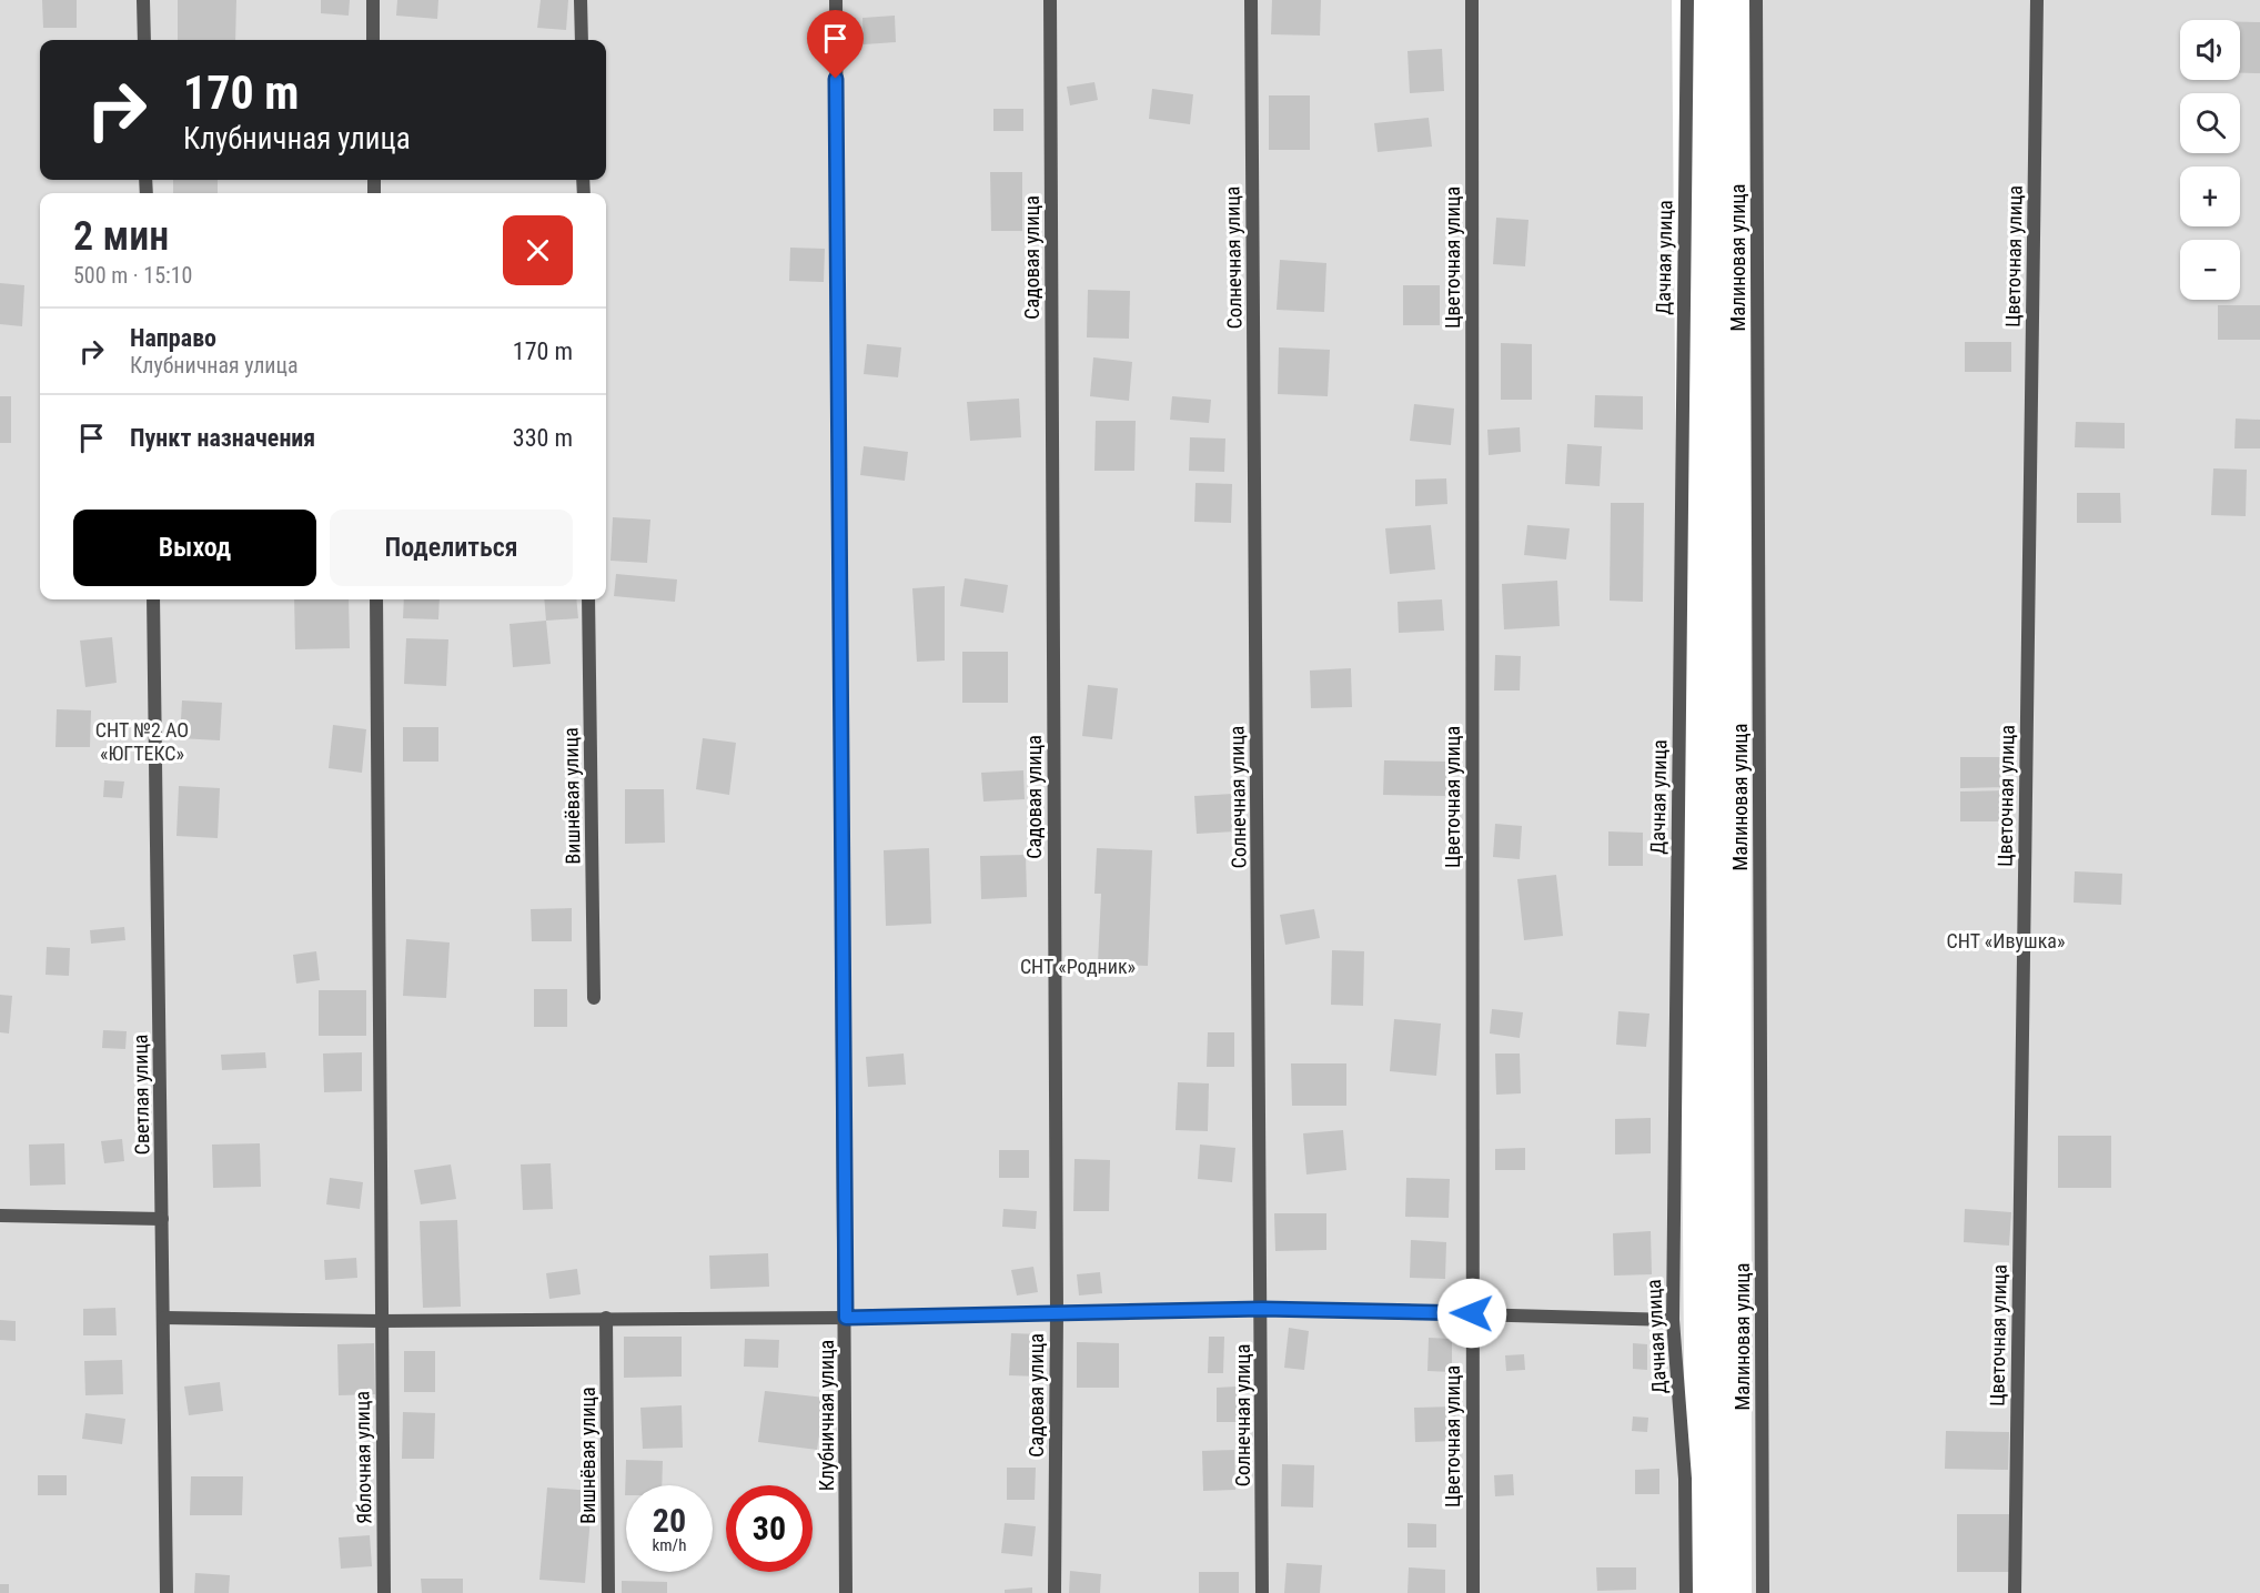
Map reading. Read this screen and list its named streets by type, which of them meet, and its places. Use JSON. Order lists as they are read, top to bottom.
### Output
{
  "streets": {
    "street": [
      "Цветочная улица",
      "Садовая улица",
      "Солнечная улица",
      "Дачная улица",
      "Малиновая улица",
      "Вишнёвая улица",
      "Светлая улица",
      "Клубничная улица",
      "Яблочная улица"
    ]
  },
  "parks": ["СНТ №2 АО «ЮГТЕКС»", "СНТ «Ивушка»", "СНТ «Родник»"],
  "page": {
    "map_buttons": ["+", "−"],
    "turn": ["170 m", "Клубничная улица"],
    "heading": ["2 мин", "500 m · 15:10"],
    "list": [
      {
        "name": "Направо",
        "note": "Клубничная улица",
        "value": "170 m"
      },
      {
        "name": "Пункт назначения",
        "value": "330 m"
      }
    ],
    "buttons": ["Выход", "Поделиться"],
    "speed": "20 km/h",
    "limit": "30"
  }
}
